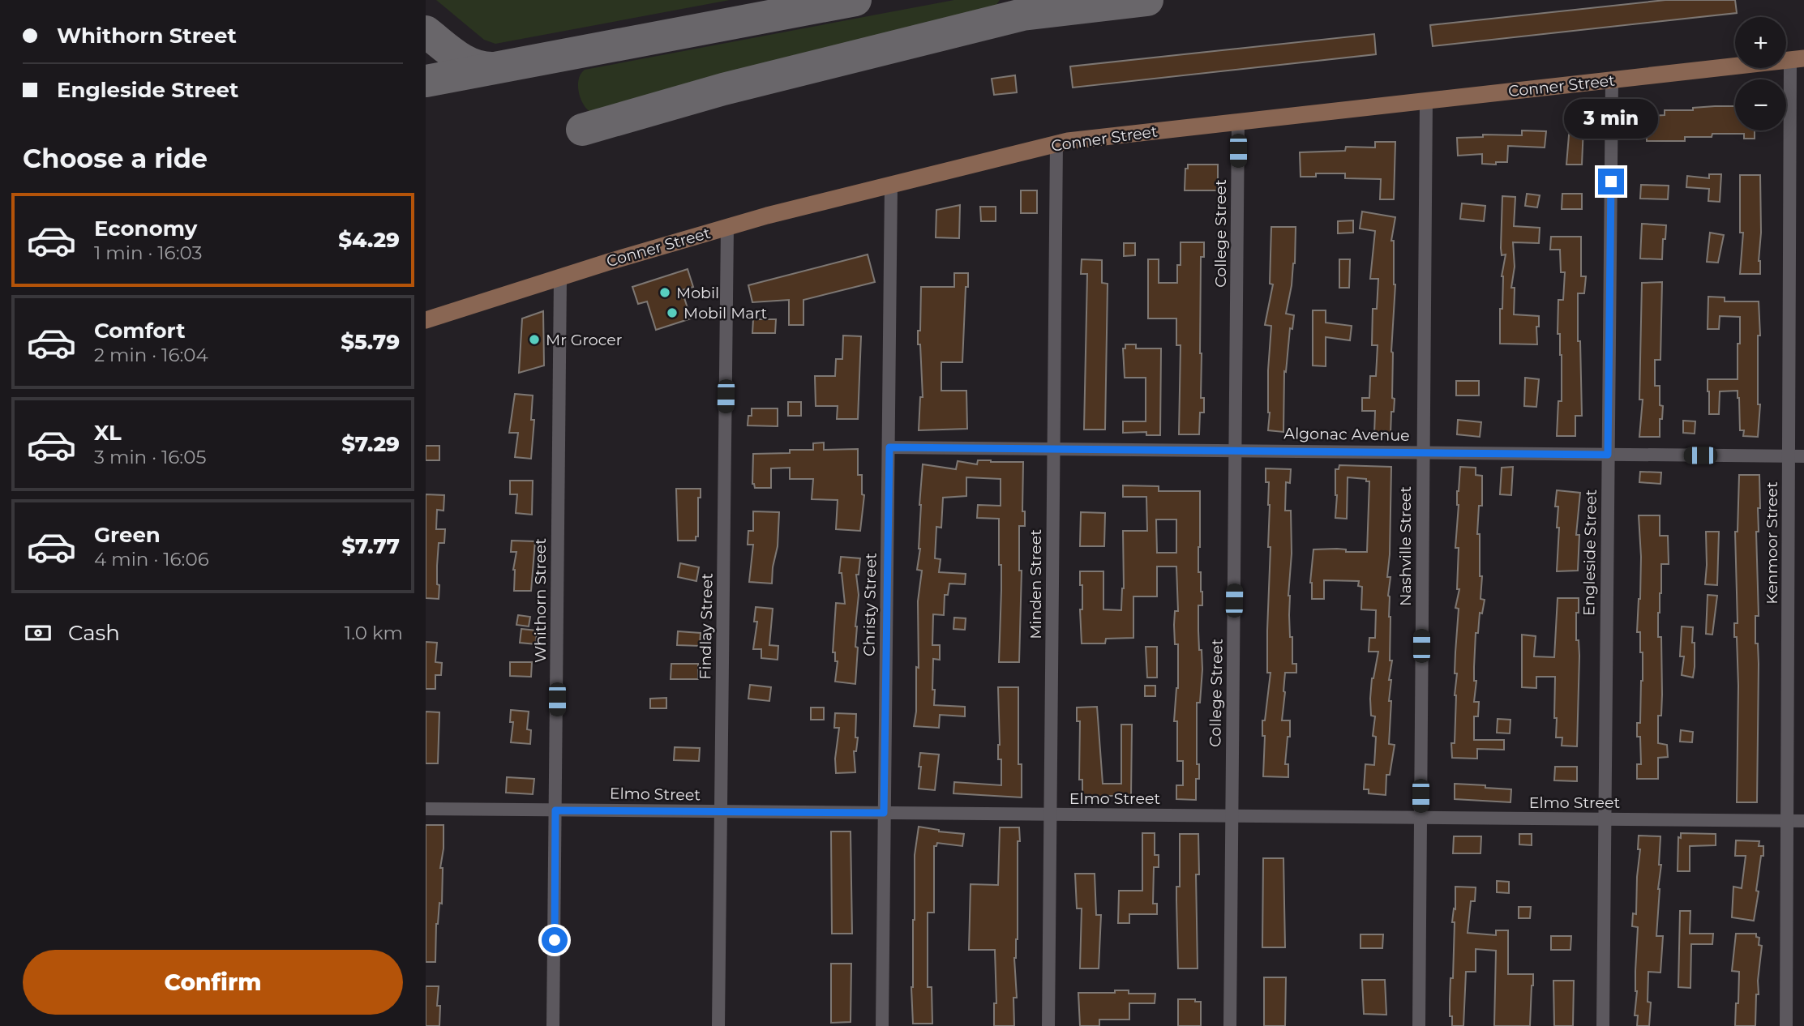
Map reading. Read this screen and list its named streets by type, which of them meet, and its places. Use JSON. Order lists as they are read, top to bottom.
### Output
{
  "streets": {
    "main road": ["Conner Street"],
    "street": [
      "College Street",
      "Algonac Avenue",
      "Kenmoor Street",
      "Nashville Street",
      "Engleside Street",
      "Minden Street",
      "Whithorn Street",
      "Christy Street",
      "Findlay Street",
      "Elmo Street"
    ]
  },
  "crossings": [
    ["Conner Street", "College Street"],
    ["Conner Street", "Kenmoor Street"],
    ["Conner Street", "Nashville Street"],
    ["Conner Street", "Engleside Street"],
    ["Conner Street", "Minden Street"],
    ["Conner Street", "Whithorn Street"],
    ["Conner Street", "Christy Street"],
    ["Conner Street", "Findlay Street"],
    ["College Street", "Algonac Avenue"],
    ["College Street", "Elmo Street"],
    ["Algonac Avenue", "Kenmoor Street"],
    ["Algonac Avenue", "Nashville Street"],
    ["Algonac Avenue", "Engleside Street"],
    ["Algonac Avenue", "Minden Street"],
    ["Algonac Avenue", "Christy Street"],
    ["Kenmoor Street", "Elmo Street"],
    ["Nashville Street", "Elmo Street"],
    ["Engleside Street", "Elmo Street"],
    ["Minden Street", "Elmo Street"],
    ["Whithorn Street", "Elmo Street"],
    ["Christy Street", "Elmo Street"],
    ["Findlay Street", "Elmo Street"]
  ],
  "places": ["Mobil", "Mobil Mart", "Mr Grocer"],
  "page": {
    "banner": ["Whithorn Street", "Engleside Street"],
    "map_buttons": ["+", "−"],
    "bubble": "3 min",
    "heading": "Choose a ride",
    "list": [
      {
        "name": "Economy",
        "note": "1 min · 16:03",
        "value": "$4.29"
      },
      {
        "name": "Comfort",
        "note": "2 min · 16:04",
        "value": "$5.79"
      },
      {
        "name": "XL",
        "note": "3 min · 16:05",
        "value": "$7.29"
      },
      {
        "name": "Green",
        "note": "4 min · 16:06",
        "value": "$7.77"
      }
    ],
    "pay": ["Cash", "1.0 km"],
    "buttons": "Confirm"
  }
}
